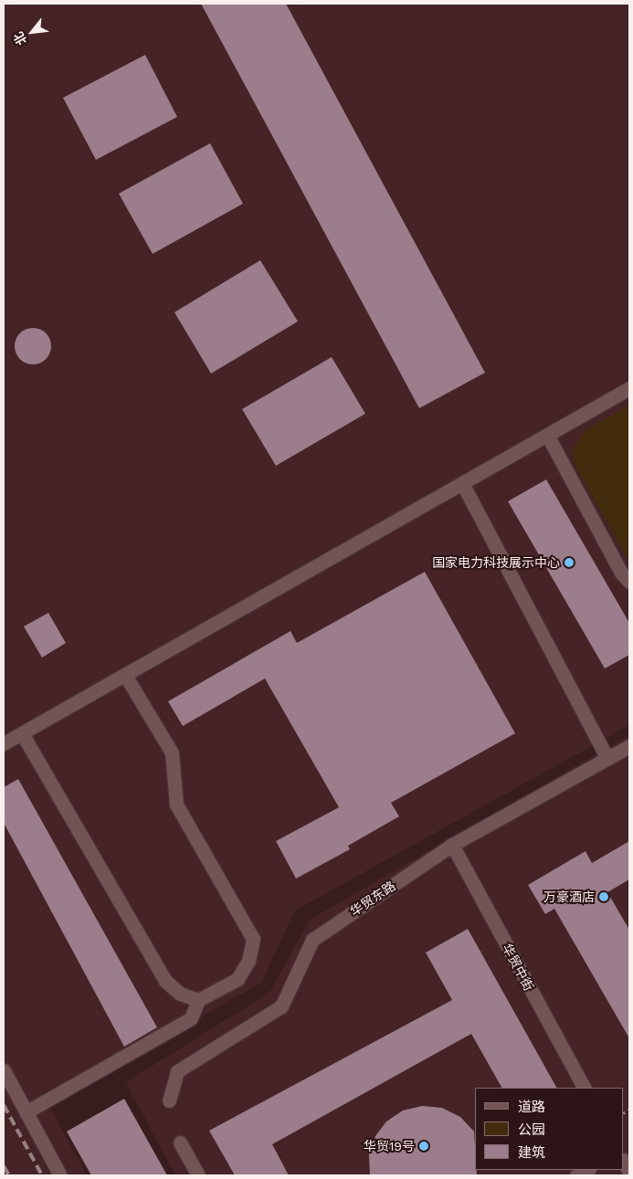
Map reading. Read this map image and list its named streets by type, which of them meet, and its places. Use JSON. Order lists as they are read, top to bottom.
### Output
{
  "streets": {
    "street": ["华贸东路", "华贸中街"]
  },
  "crossings": [
    ["华贸东路", "华贸中街"]
  ],
  "places": ["国家电力科技展示中心", "万豪酒店", "华贸19号"],
  "legend": ["道路", "公园", "建筑"],
  "north": "bottom left"
}
